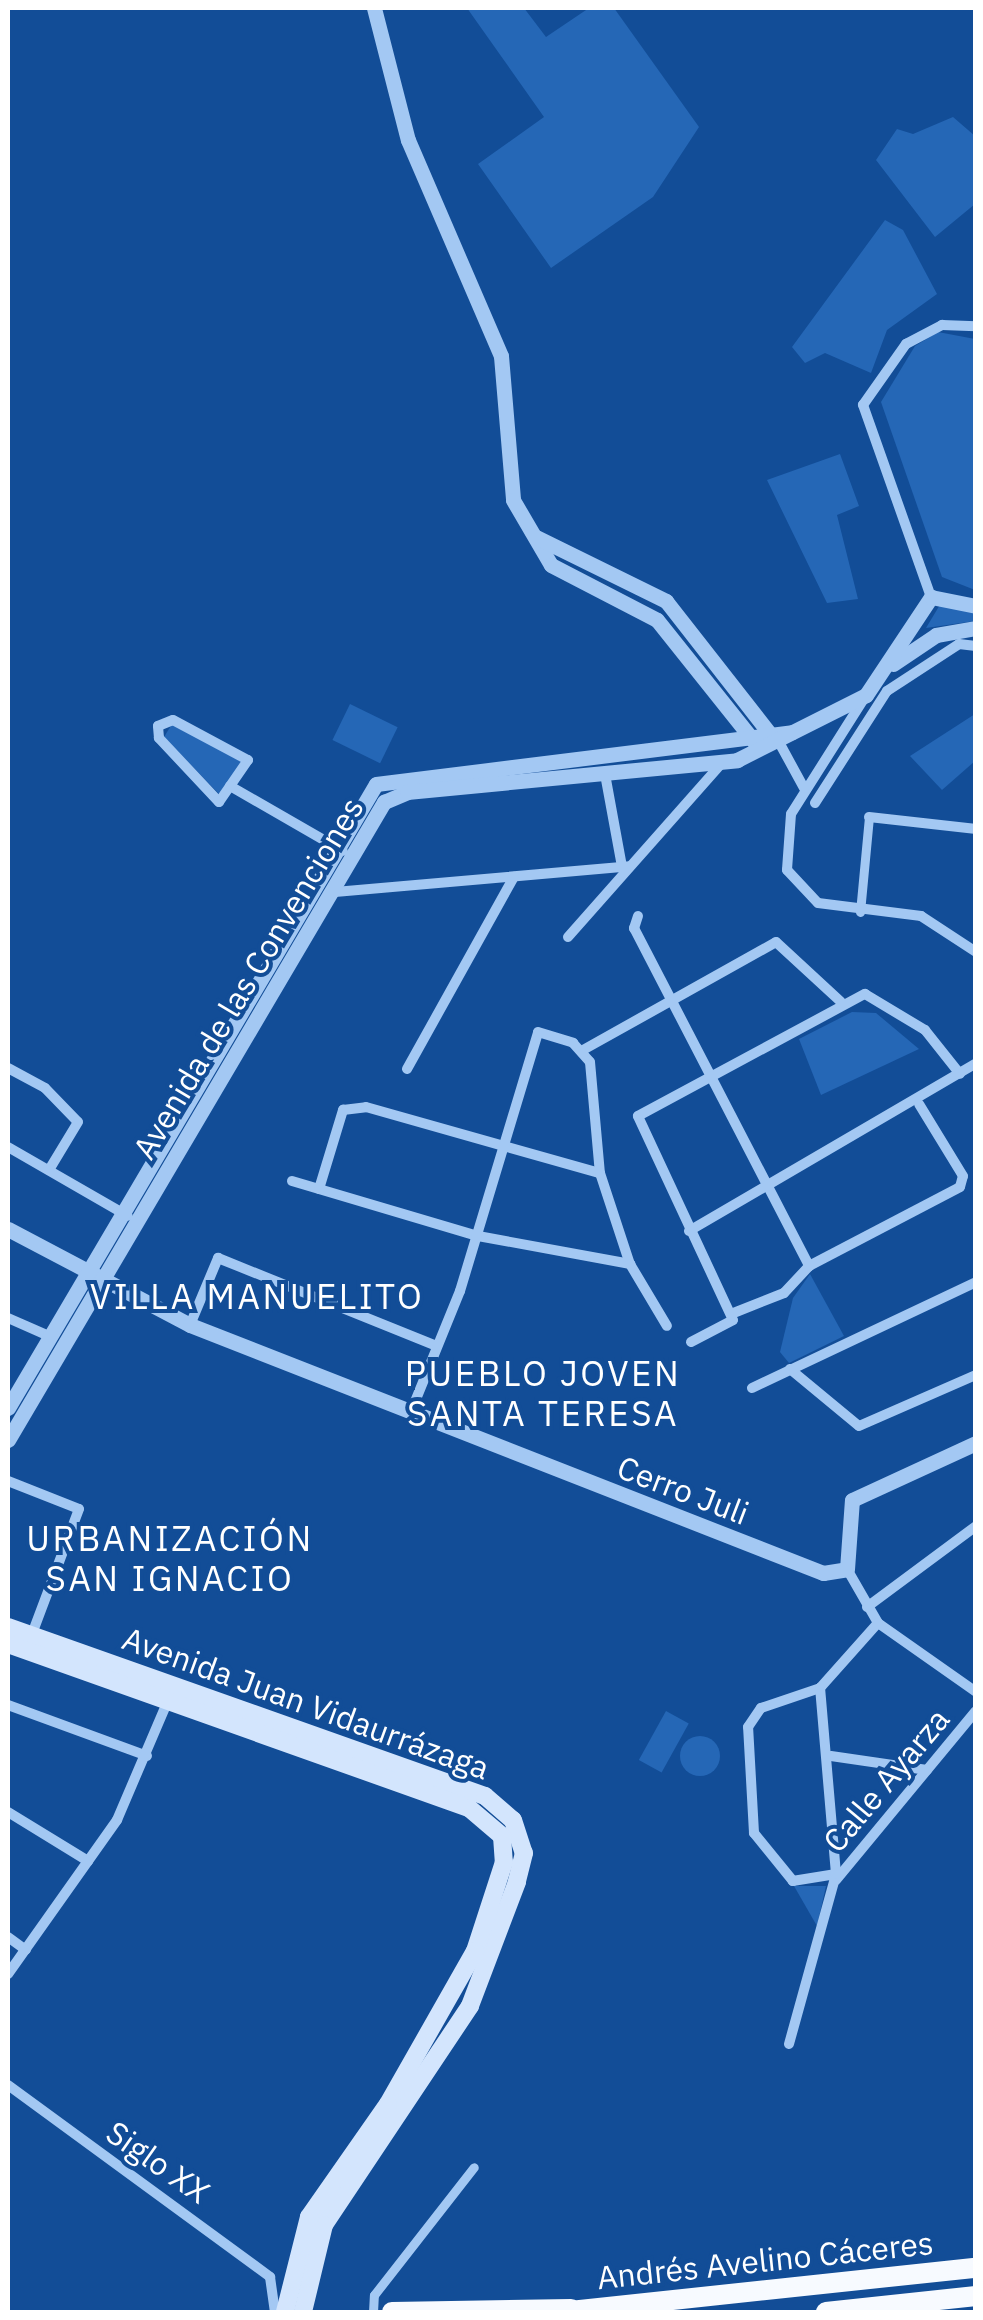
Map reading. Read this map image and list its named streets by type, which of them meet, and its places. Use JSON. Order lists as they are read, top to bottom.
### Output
{
  "streets": {
    "highway": ["Andrés Avelino Cáceres"],
    "main road": ["Avenida Juan Vidaurrázaga"],
    "street": [
      "Avenida de las Convenciones",
      "Cerro Juli",
      "Calle Ayarza",
      "Siglo XX"
    ]
  },
  "crossings": [
    ["Avenida de las Convenciones", "Cerro Juli"],
    ["Avenida Juan Vidaurrázaga", "Siglo XX"]
  ],
  "districts": ["VILLA MANUELITO", "PUEBLO JOVEN SANTA TERESA", "URBANIZACIÓN SAN IGNACIO"]
}
